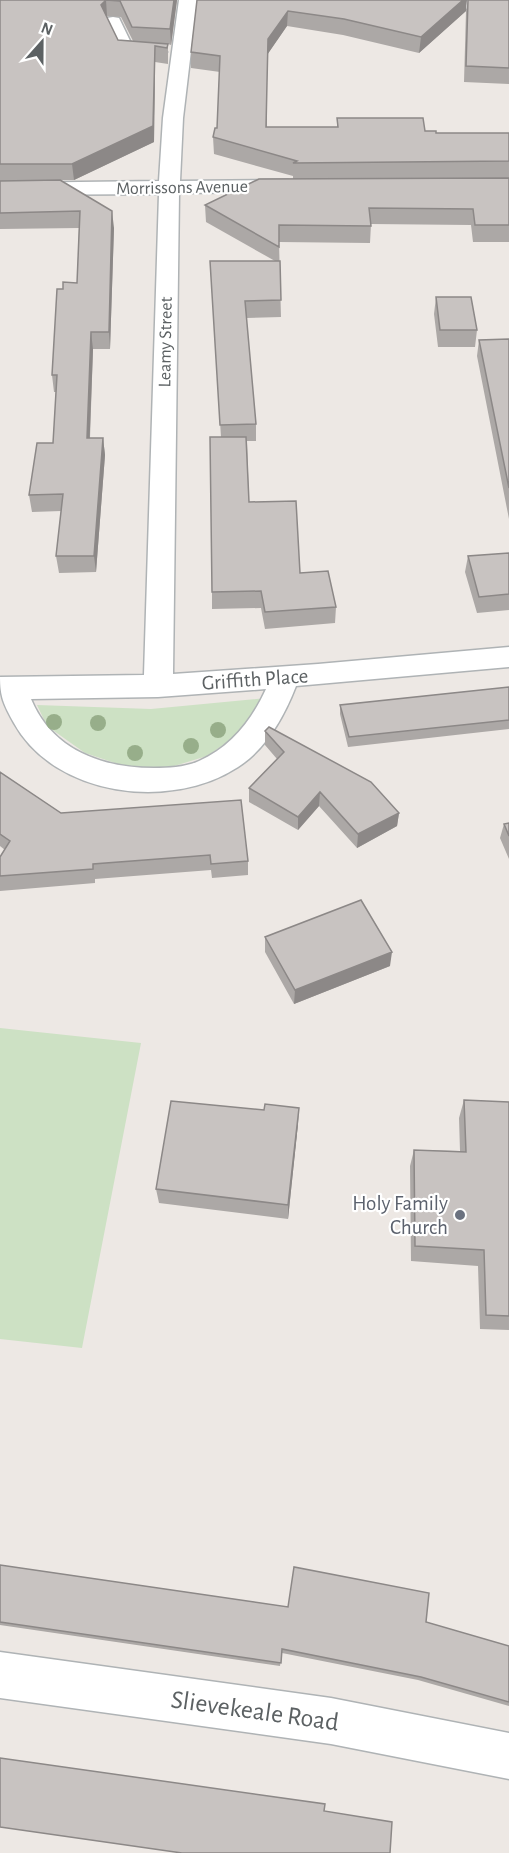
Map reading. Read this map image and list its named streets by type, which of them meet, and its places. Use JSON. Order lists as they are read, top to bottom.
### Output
{
  "streets": {
    "street": [
      "Morrissons Avenue",
      "Leamy Street",
      "Griffith Place",
      "Slievekeale Road"
    ]
  },
  "crossings": [
    ["Morrissons Avenue", "Leamy Street"],
    ["Leamy Street", "Griffith Place"]
  ],
  "places": ["Holy Family Church"],
  "north": "top"
}
